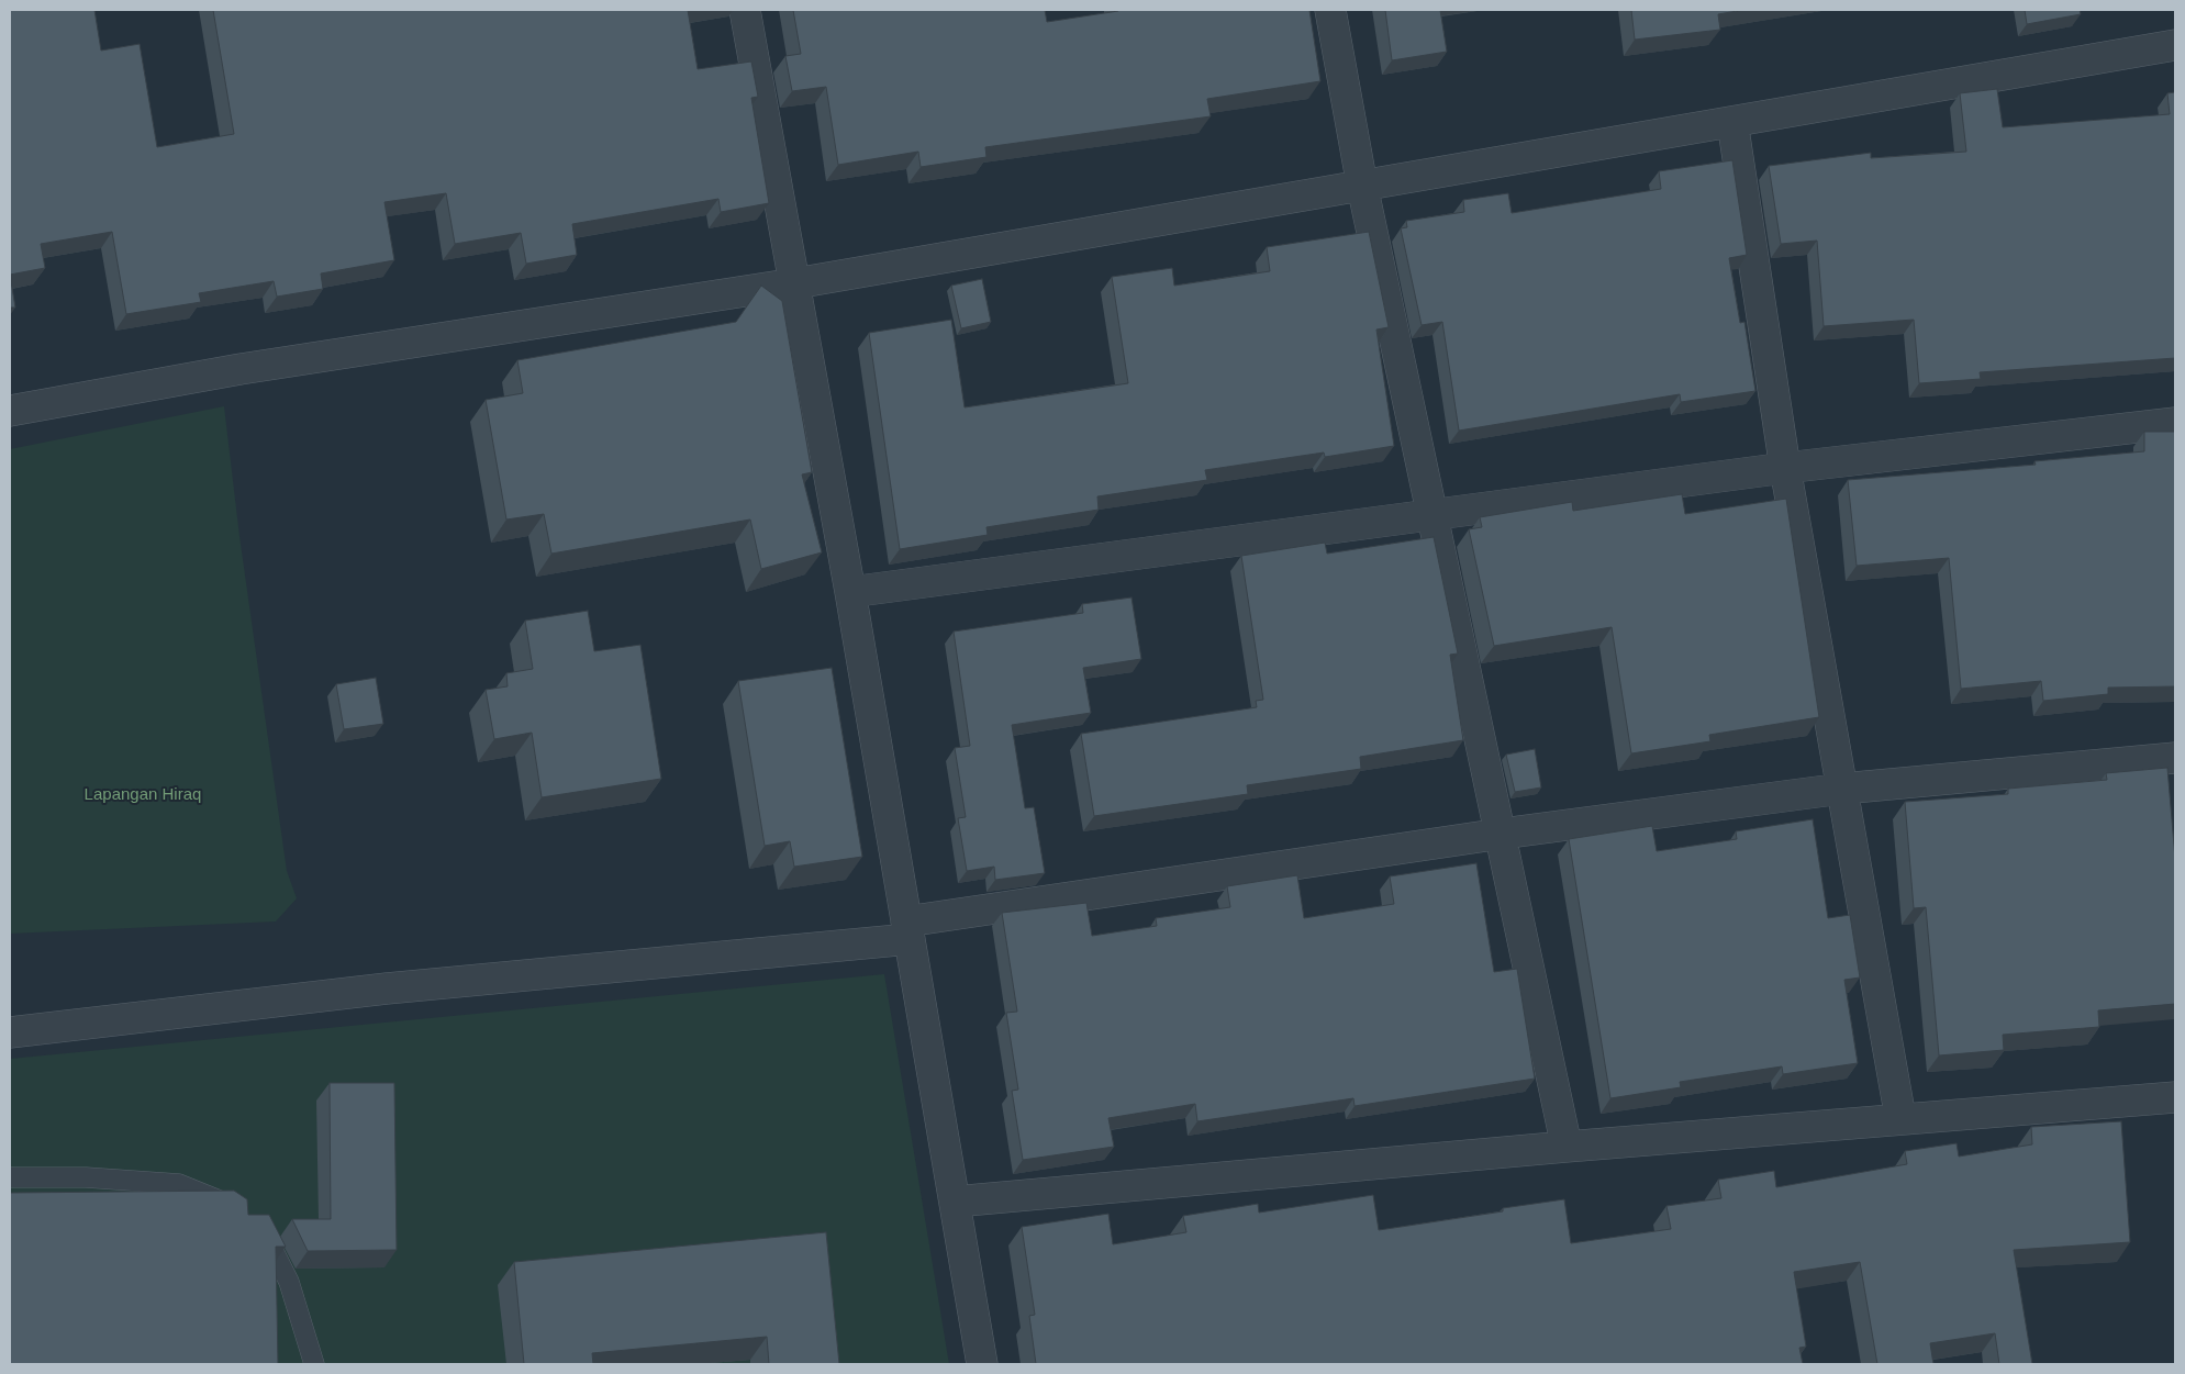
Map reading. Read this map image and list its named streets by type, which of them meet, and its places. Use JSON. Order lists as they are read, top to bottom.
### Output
{
  "parks": ["Lapangan Hiraq"]
}
